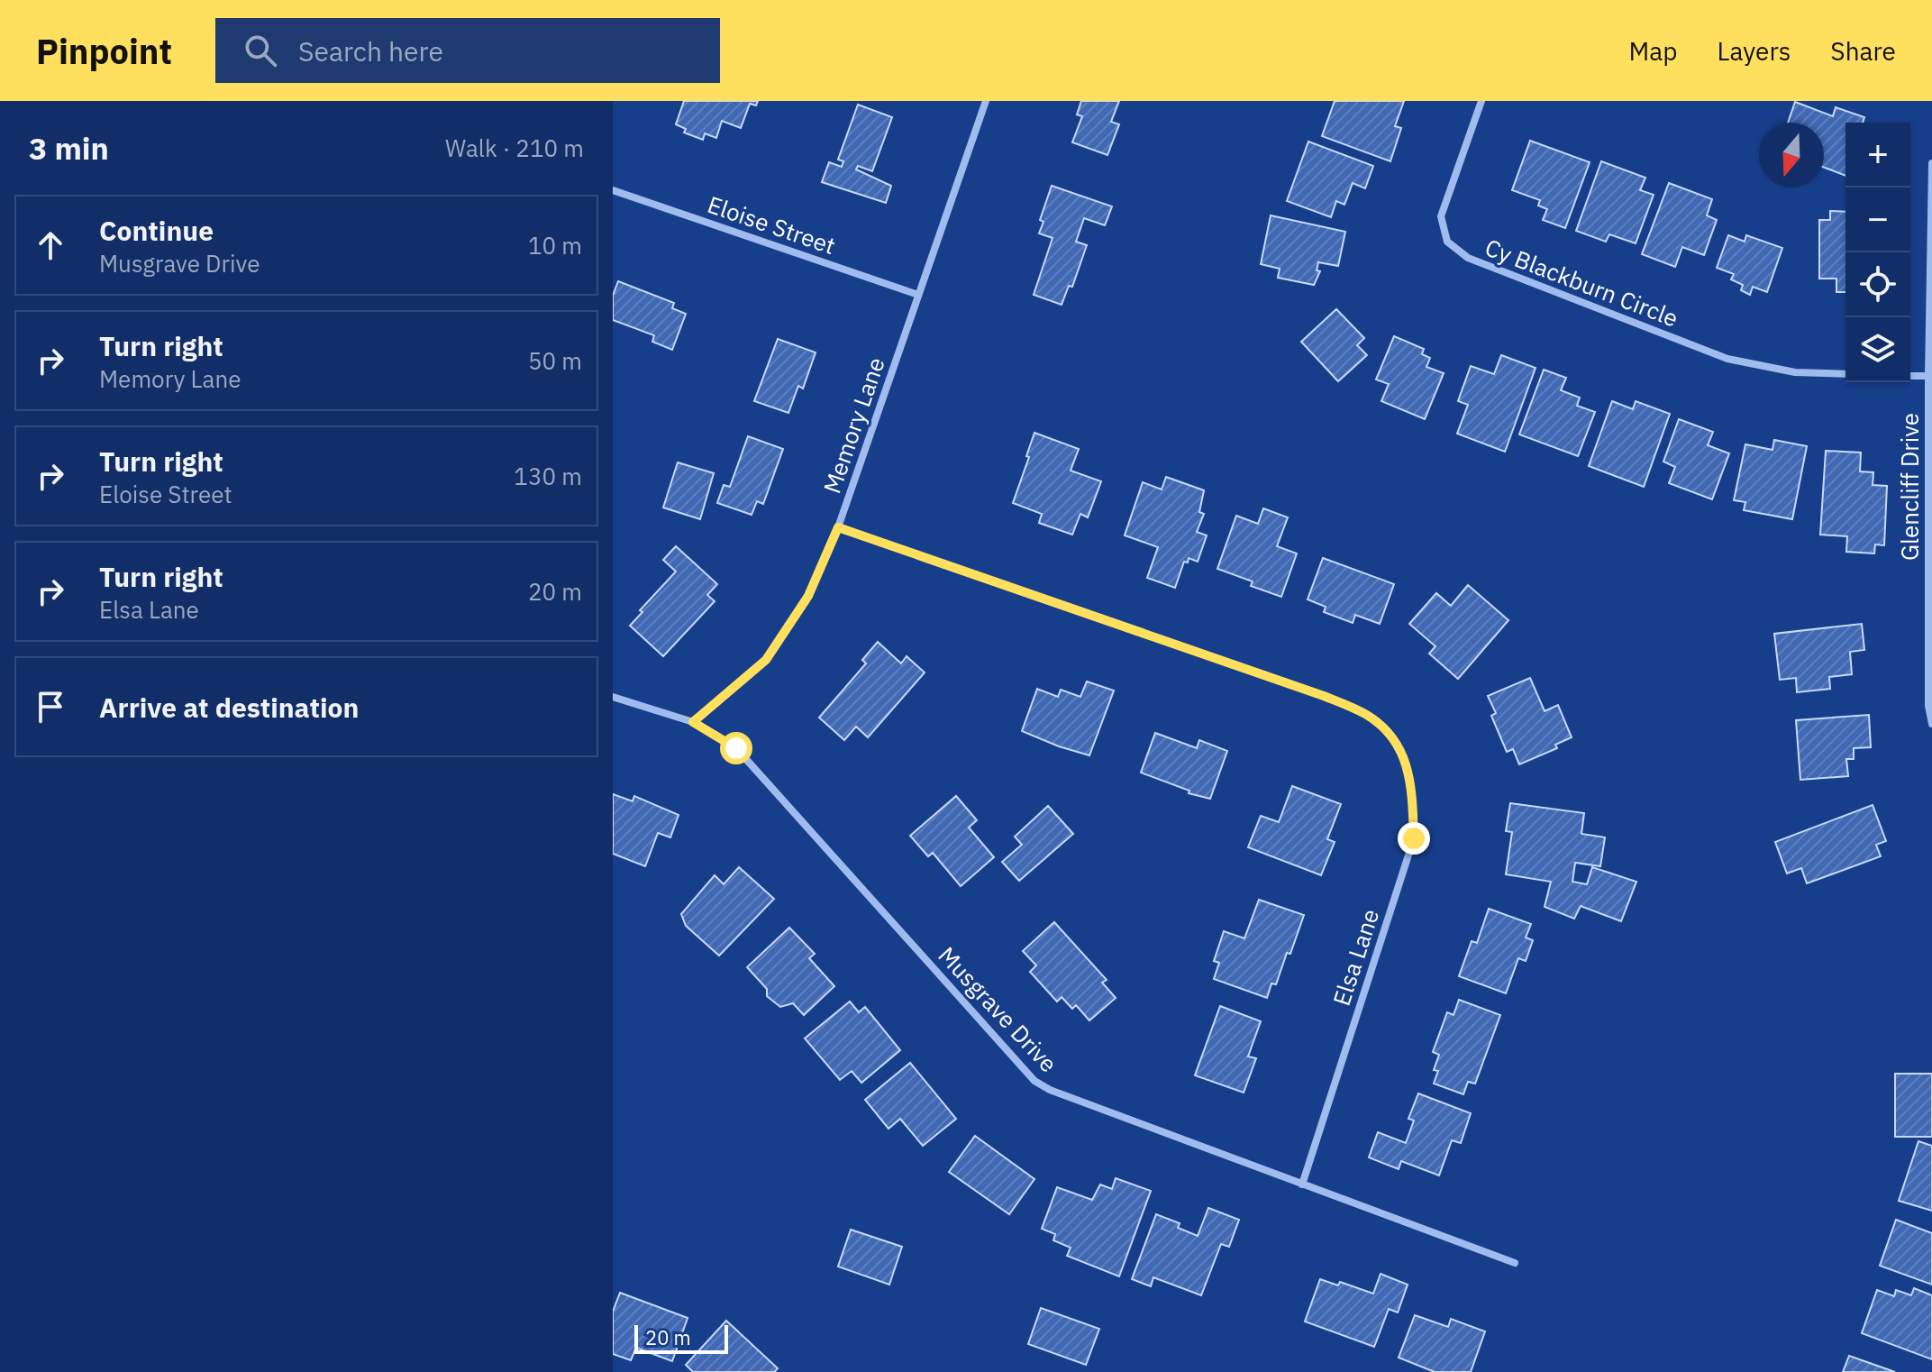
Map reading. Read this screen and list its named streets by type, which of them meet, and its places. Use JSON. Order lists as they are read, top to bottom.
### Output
{
  "streets": {
    "street": [
      "Eloise Street",
      "Cy Blackburn Circle",
      "Memory Lane",
      "Glencliff Drive",
      "Elsa Lane",
      "Musgrave Drive"
    ]
  },
  "crossings": [
    ["Eloise Street", "Memory Lane"],
    ["Memory Lane", "Elsa Lane"],
    ["Memory Lane", "Musgrave Drive"],
    ["Elsa Lane", "Musgrave Drive"]
  ],
  "scale_bar": "20 m",
  "north": "bottom",
  "page": {
    "header": "Pinpoint",
    "search": "Search here",
    "nav": ["Map", "Layers", "Share"],
    "heading": ["3 min", "Walk · 210 m"],
    "map_buttons": ["+", "−"],
    "list": [
      ["Continue", "Musgrave Drive", "10 m"],
      ["Turn right", "Memory Lane", "50 m"],
      ["Turn right", "Eloise Street", "130 m"],
      ["Turn right", "Elsa Lane", "20 m"],
      "Arrive at destination"
    ],
    "scale": "20 m"
  }
}
